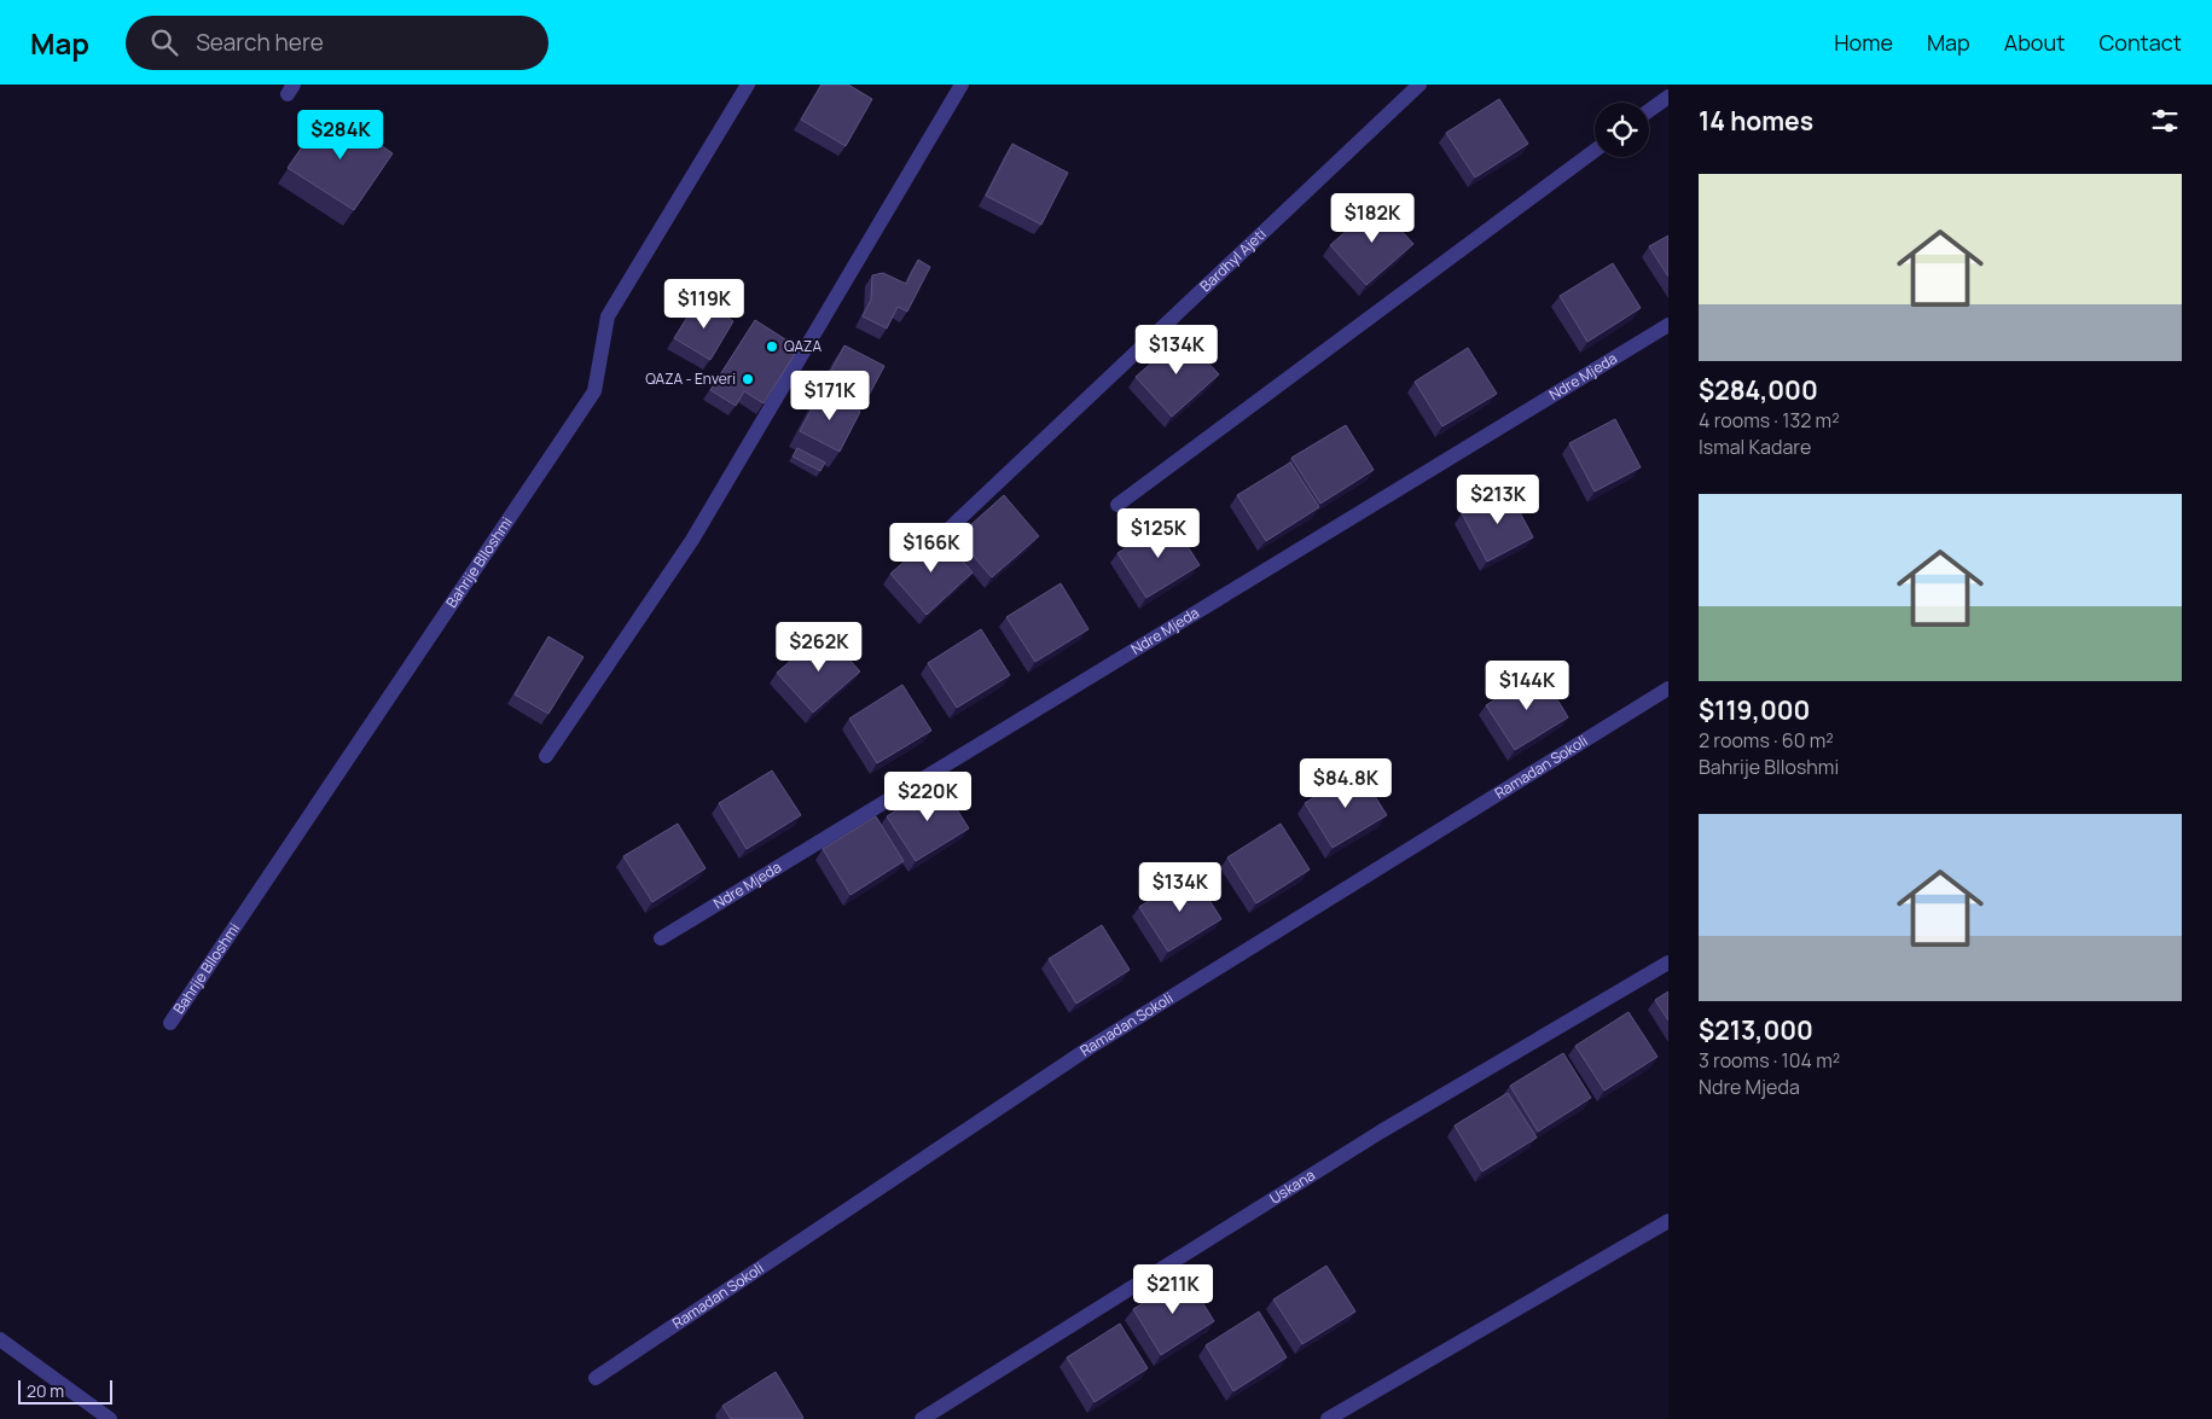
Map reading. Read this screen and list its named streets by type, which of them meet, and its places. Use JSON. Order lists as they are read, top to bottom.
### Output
{
  "streets": {
    "street": [
      "Bardhyl Ajeti",
      "Ndre Mjeda",
      "Bahrije Blloshmi",
      "Ramadan Sokoli",
      "Uskana"
    ]
  },
  "places": ["QAZA", "QAZA - Enveri"],
  "scale_bar": "20 m",
  "page": {
    "header": "Map",
    "search": "Search here",
    "nav": [
      "Home",
      "Map",
      "About",
      "Contact"
    ],
    "heading": "14 homes",
    "price": [
      "$284K",
      "$182K",
      "$119K",
      "$134K",
      "$171K",
      "$213K",
      "$125K",
      "$166K",
      "$262K",
      "$144K",
      "$84.8K",
      "$220K",
      "$134K",
      "$211K"
    ],
    "list": [
      {
        "name": "$284,000",
        "note": "4 rooms · 132 m² · Ismal Kadare"
      },
      {
        "name": "$119,000",
        "note": "2 rooms · 60 m² · Bahrije Blloshmi"
      },
      {
        "name": "$213,000",
        "note": "3 rooms · 104 m² · Ndre Mjeda"
      }
    ],
    "scale": "20 m"
  }
}
